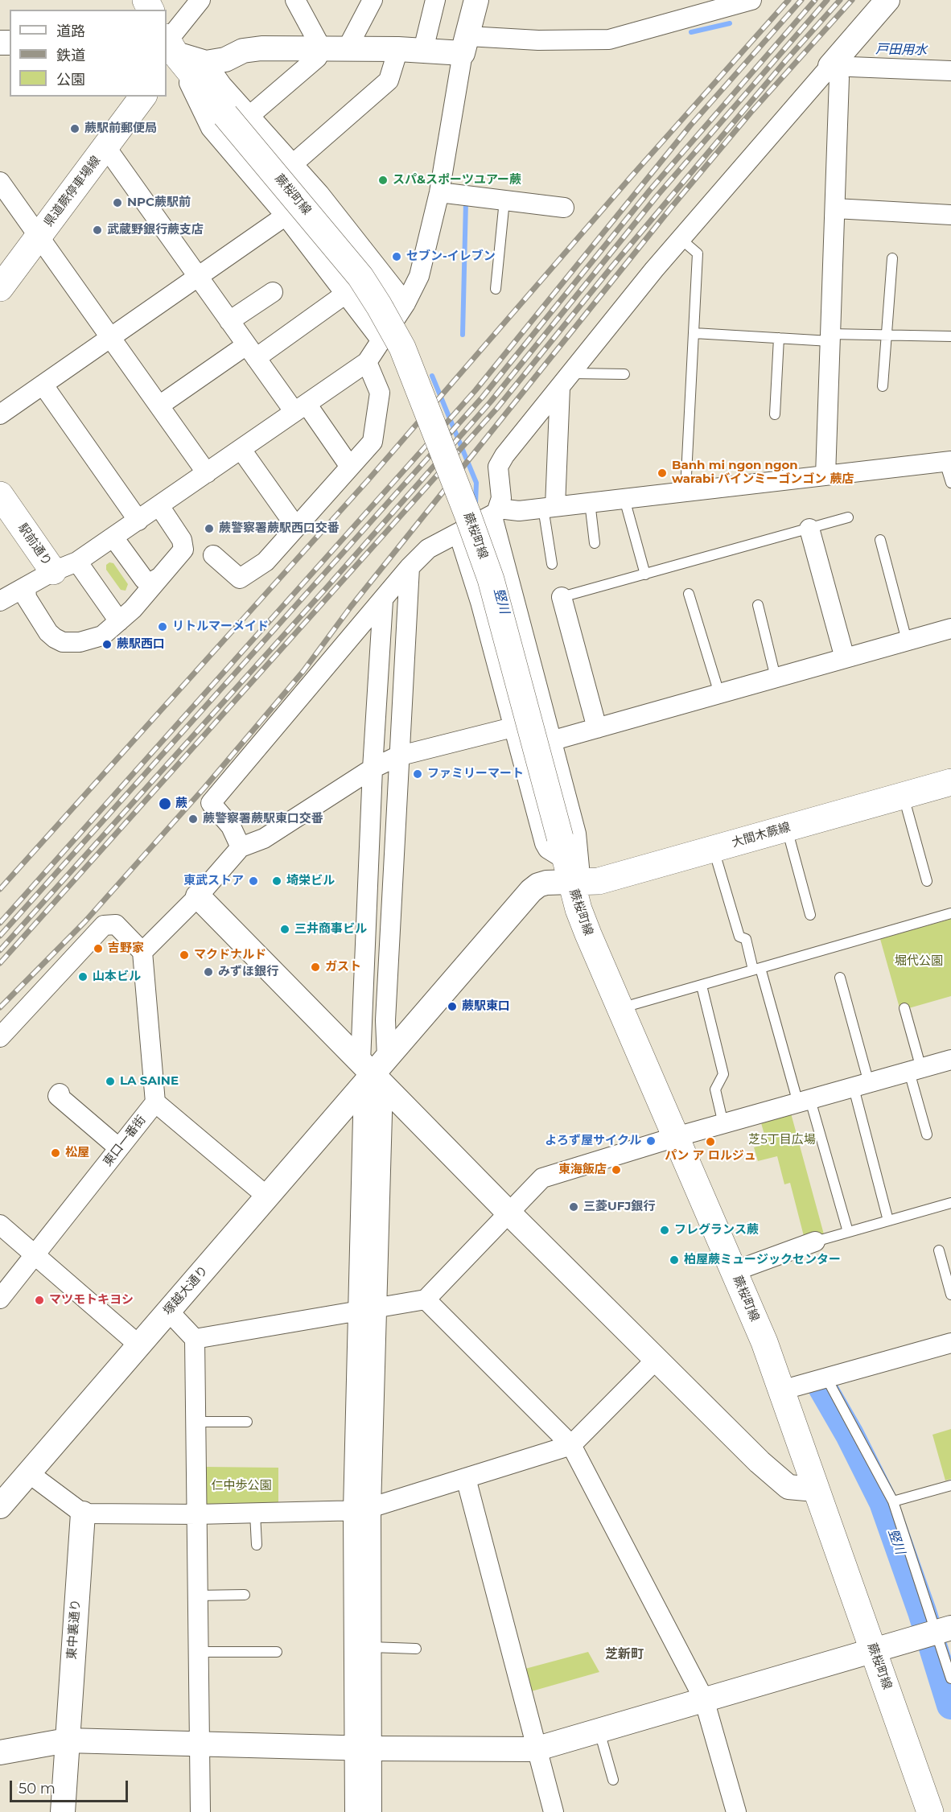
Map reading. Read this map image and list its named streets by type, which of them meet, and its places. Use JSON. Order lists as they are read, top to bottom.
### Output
{
  "streets": {
    "main road": [
      "県道蕨停車場線",
      "蕨桜町線",
      "駅前通り",
      "大間木蕨線"
    ],
    "street": ["東口一番街", "塚越大通り", "東中裏通り"]
  },
  "crossings": [
    ["蕨桜町線", "大間木蕨線"],
    ["蕨桜町線", "塚越大通り"],
    ["大間木蕨線", "塚越大通り"]
  ],
  "districts": ["芝新町"],
  "water": ["戸田用水", "竪川"],
  "parks": ["堀代公園", "芝5丁目広場", "仁中歩公園"],
  "places": [
    "蕨駅前郵便局",
    "スパ&スポーツユアー蕨",
    "NPC蕨駅前",
    "武蔵野銀行蕨支店",
    "セブン-イレブン",
    "Banh mi ngon ngon warabi バインミーゴンゴン 蕨店",
    "蕨警察署蕨駅西口交番",
    "リトルマーメイド",
    "蕨駅西口",
    "ファミリーマート",
    "蕨",
    "蕨警察署蕨駅東口交番",
    "東武ストア",
    "埼栄ビル",
    "三井商事ビル",
    "吉野家",
    "マクドナルド",
    "ガスト",
    "みずほ銀行",
    "山本ビル",
    "蕨駅東口",
    "LA SAINE",
    "よろず屋サイクル",
    "パン ア ロルジュ",
    "松屋",
    "東海飯店",
    "三菱UFJ銀行",
    "フレグランス蕨",
    "柏屋蕨ミュージックセンター",
    "マツモトキヨシ"
  ],
  "legend": ["道路", "鉄道", "公園"],
  "scale_bar": "50 m"
}
